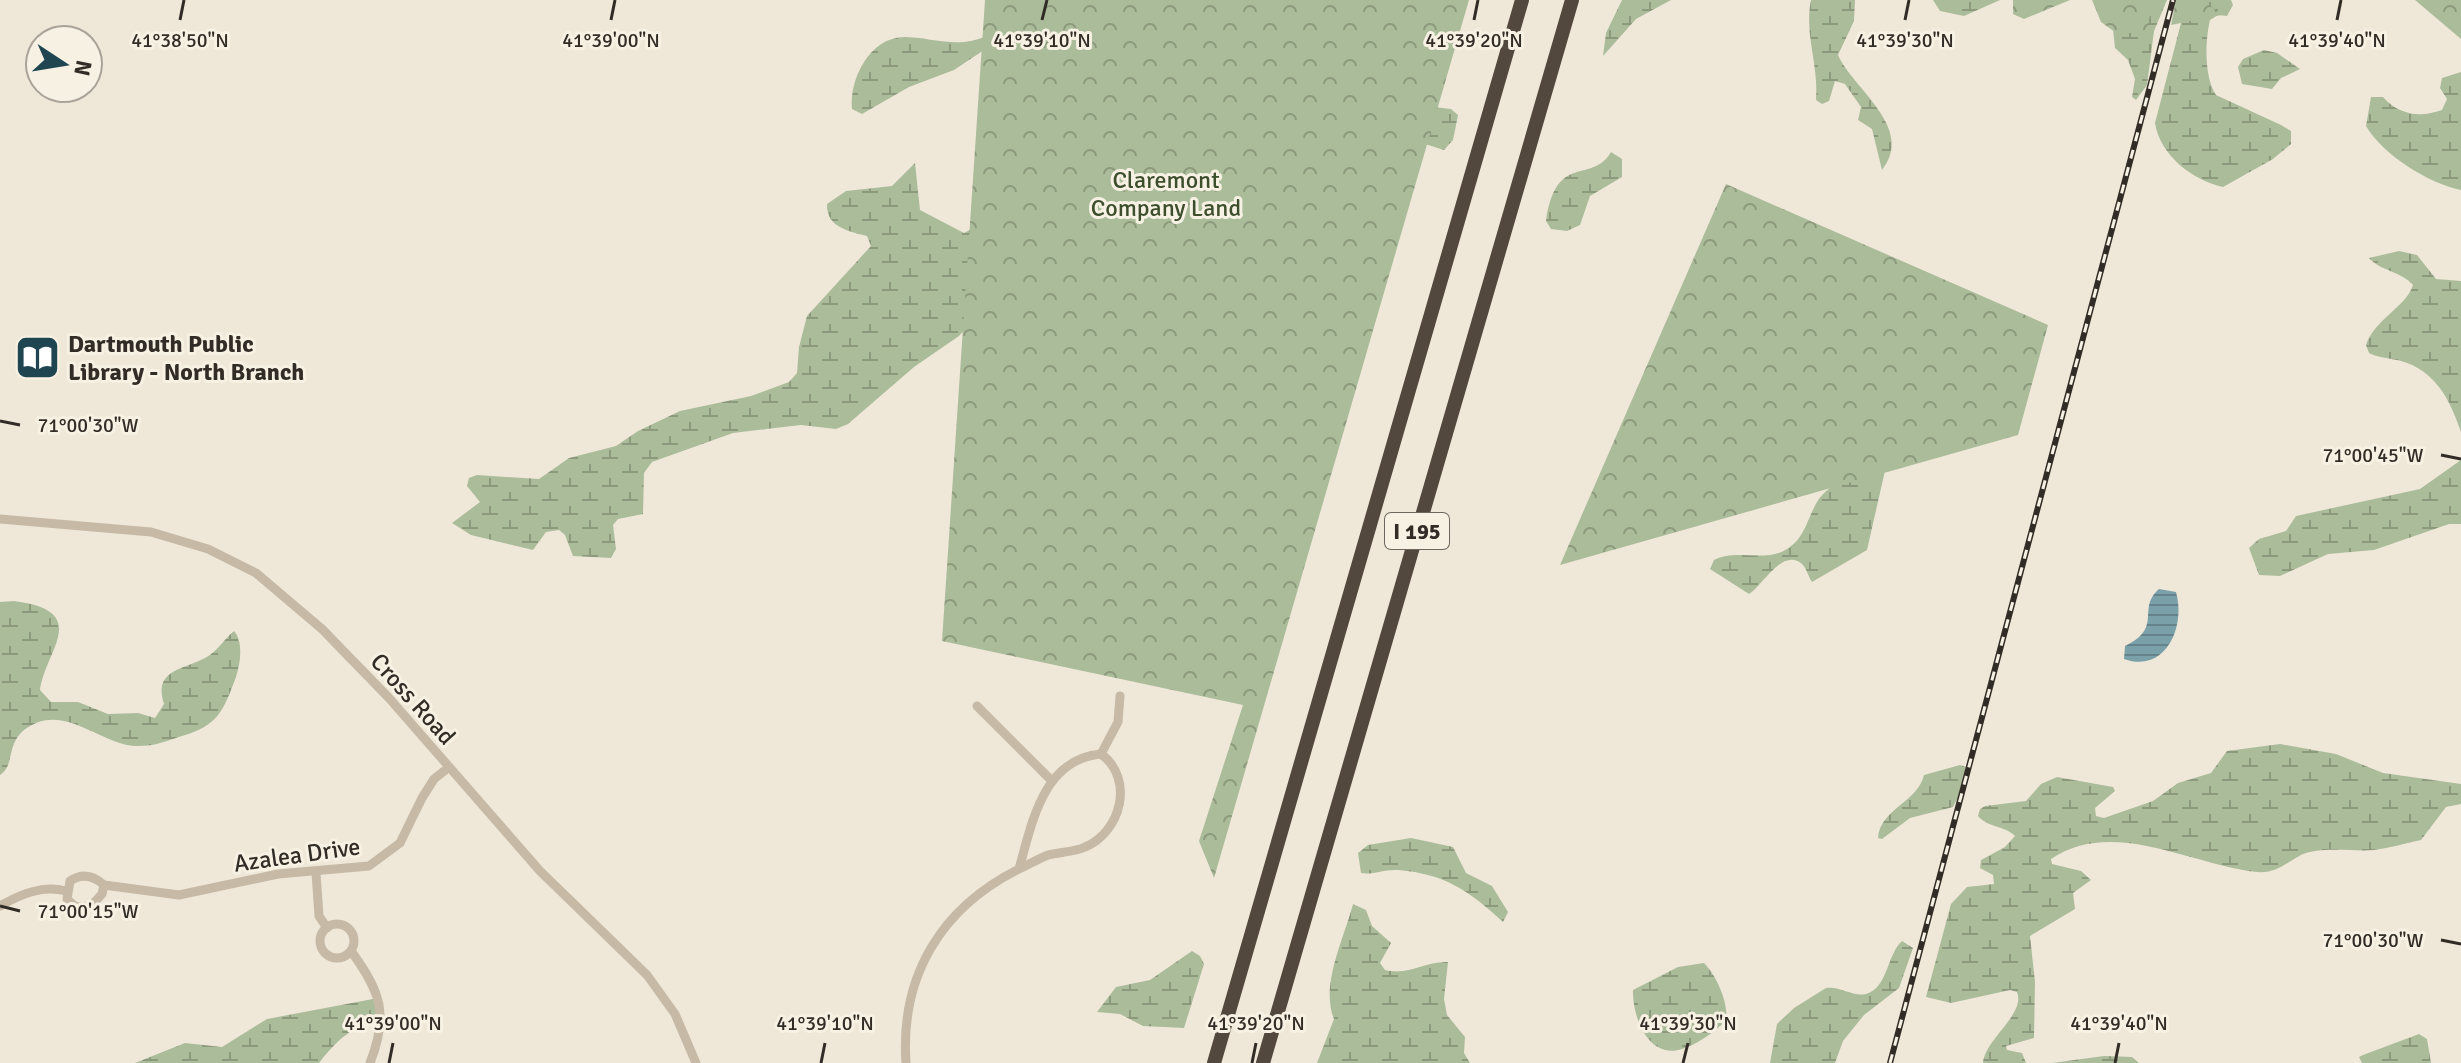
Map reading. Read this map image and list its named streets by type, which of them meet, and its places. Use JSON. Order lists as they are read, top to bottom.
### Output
{
  "streets": {
    "highway": ["I 195"],
    "street": ["Cross Road", "Azalea Drive"]
  },
  "crossings": [
    ["Cross Road", "Azalea Drive"]
  ],
  "parks": ["Claremont Company Land"],
  "places": {
    "library": ["Dartmouth Public Library - North Branch"]
  },
  "north": "right",
  "coordinates": [
    "41°38'50\"N",
    "41°39'00\"N",
    "41°39'10\"N",
    "41°39'20\"N",
    "41°39'30\"N",
    "41°39'40\"N",
    "71°00'30\"W",
    "71°00'45\"W",
    "71°00'15\"W"
  ]
}
